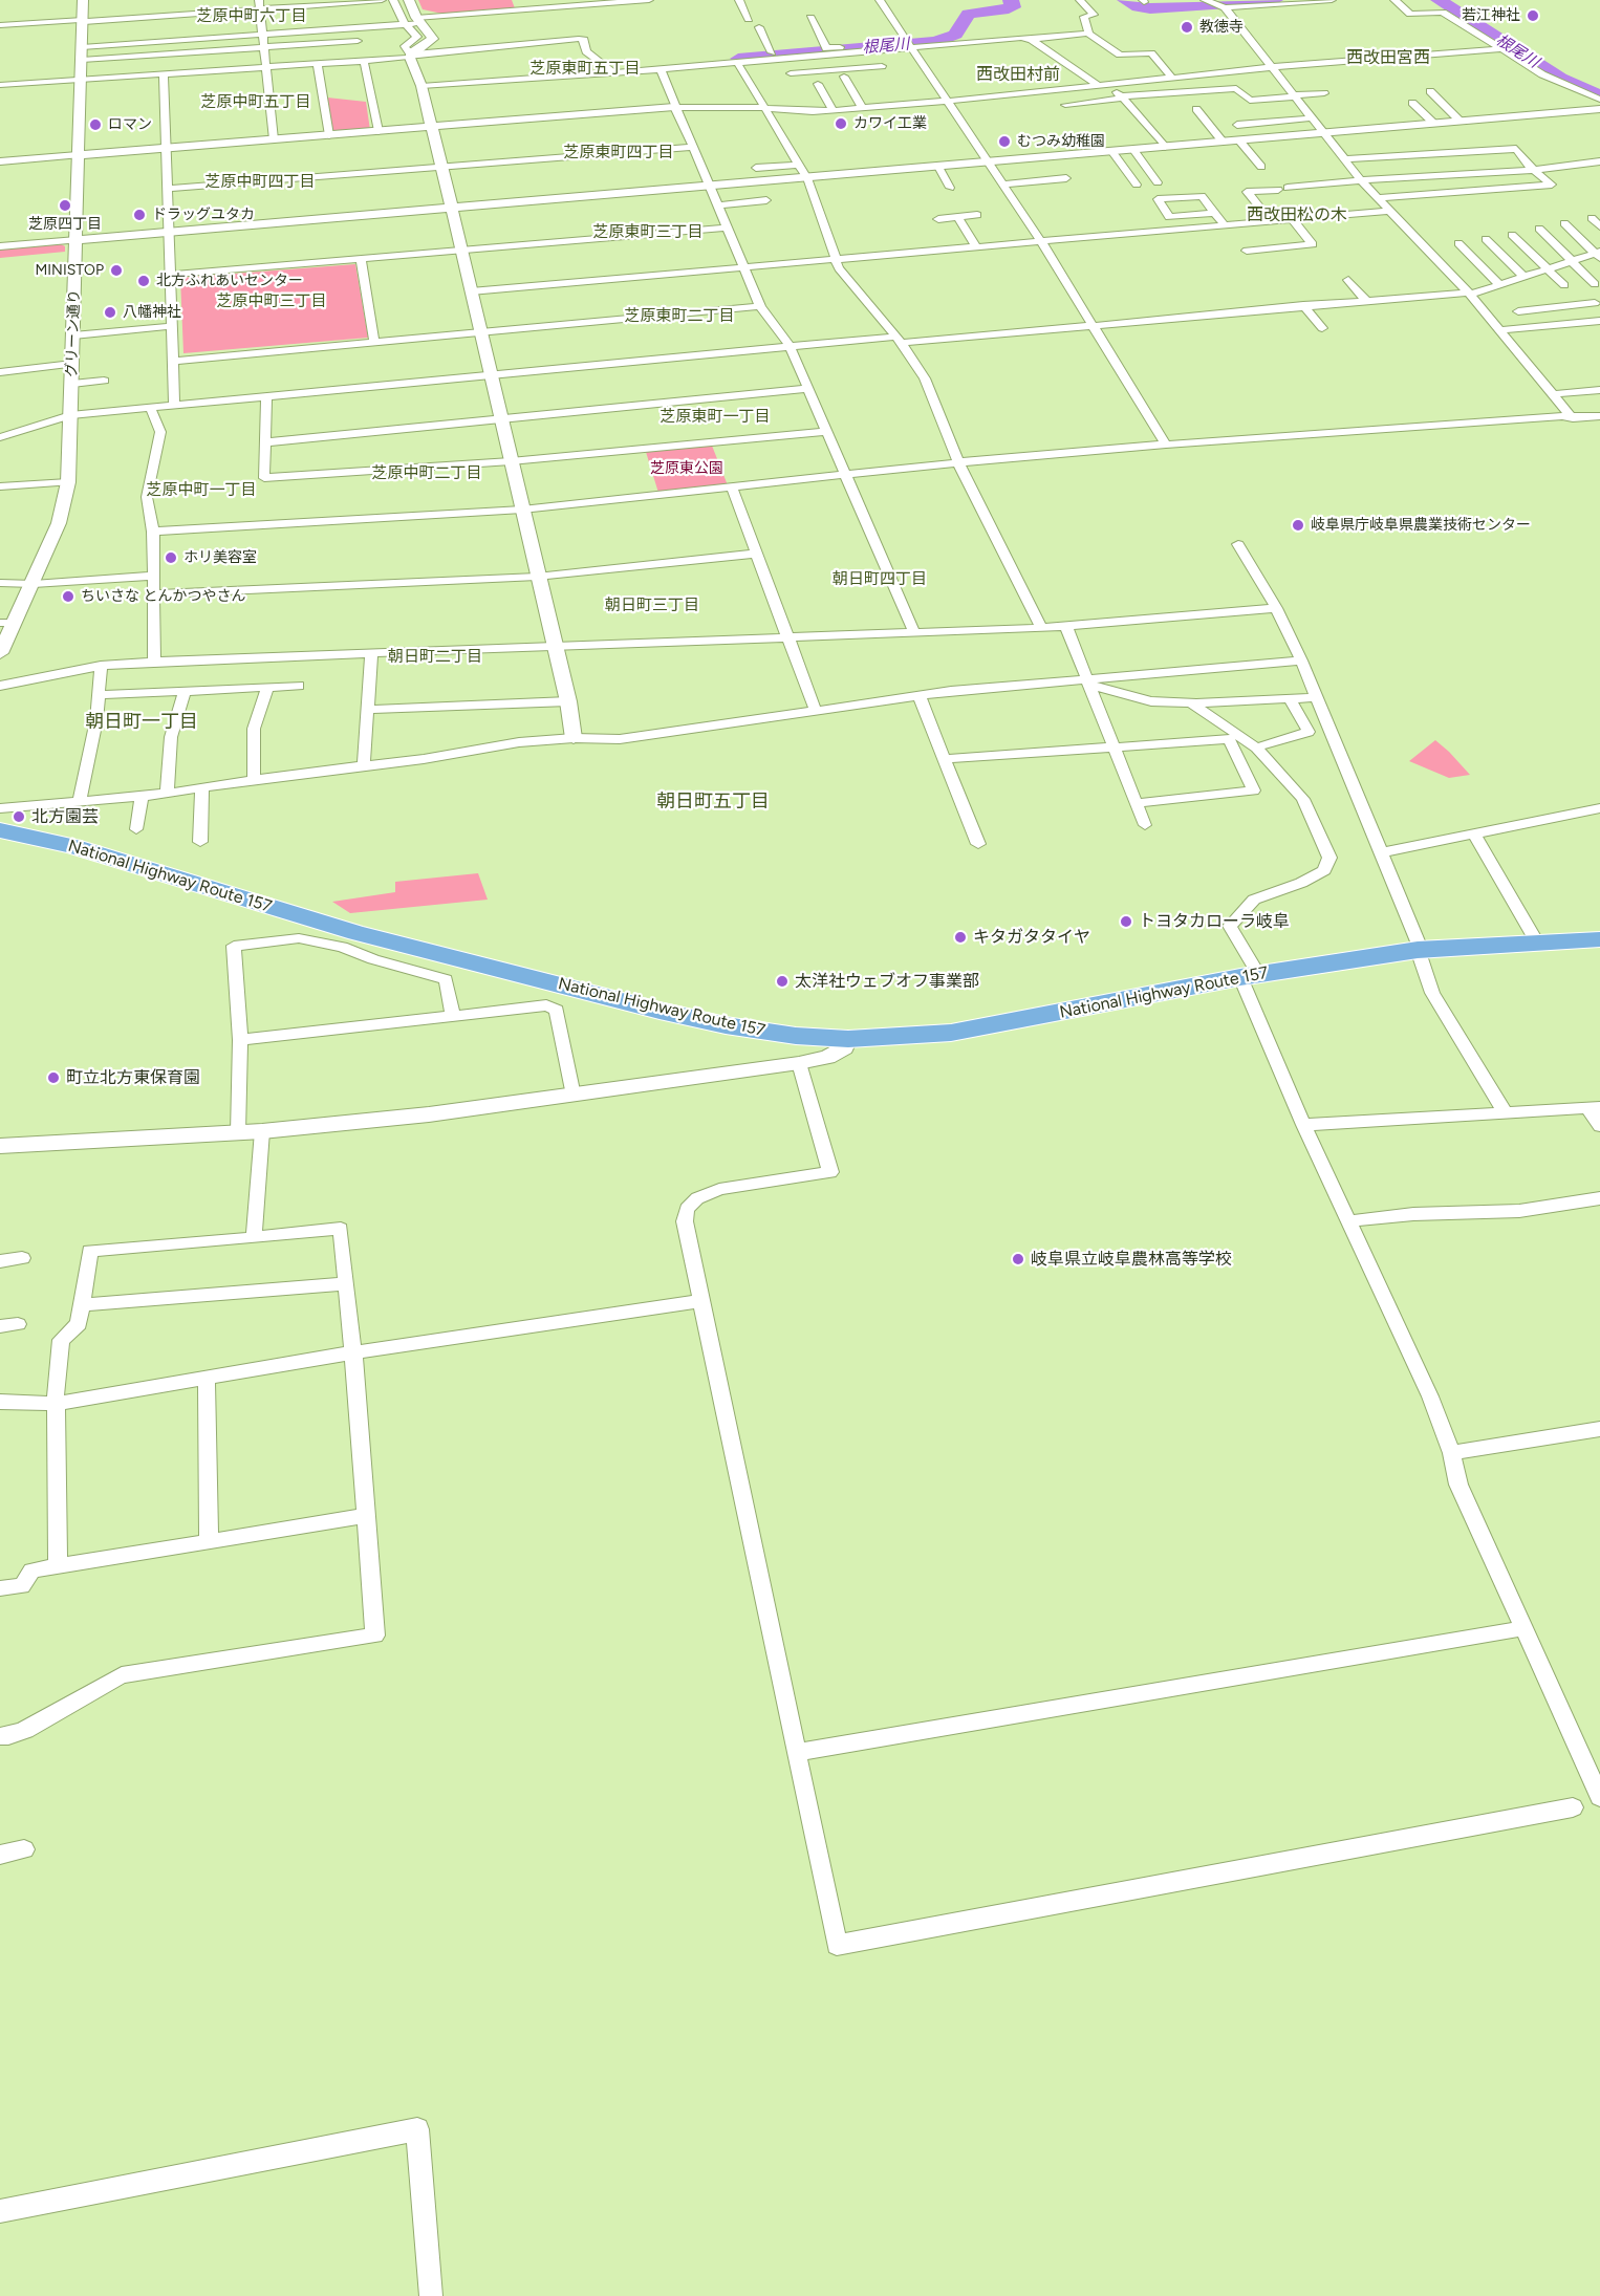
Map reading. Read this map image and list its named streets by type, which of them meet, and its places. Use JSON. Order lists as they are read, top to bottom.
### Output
{
  "streets": {
    "highway": ["National Highway Route 157"],
    "street": ["グリーン通り"]
  },
  "districts": [
    "芝原中町六丁目",
    "西改田宮西",
    "芝原東町五丁目",
    "西改田村前",
    "芝原中町五丁目",
    "芝原東町四丁目",
    "芝原中町四丁目",
    "西改田松の木",
    "芝原東町三丁目",
    "芝原中町三丁目",
    "芝原東町二丁目",
    "芝原東町一丁目",
    "芝原中町二丁目",
    "芝原中町一丁目",
    "朝日町四丁目",
    "朝日町三丁目",
    "朝日町二丁目",
    "朝日町一丁目",
    "朝日町五丁目"
  ],
  "water": ["根尾川"],
  "parks": ["芝原東公園"],
  "places": [
    "若江神社",
    "教徳寺",
    "カワイ工業",
    "ロマン",
    "むつみ幼稚園",
    "芝原四丁目",
    "ドラッグユタカ",
    "MINISTOP",
    "北方ふれあいセンター",
    "八幡神社",
    "岐阜県庁岐阜県農業技術センター",
    "ホリ美容室",
    "ちいさな とんかつやさん",
    "北方園芸",
    "トヨタカローラ岐阜",
    "キタガタタイヤ",
    "太洋社ウェブオフ事業部",
    "町立北方東保育園",
    "岐阜県立岐阜農林高等学校"
  ]
}
